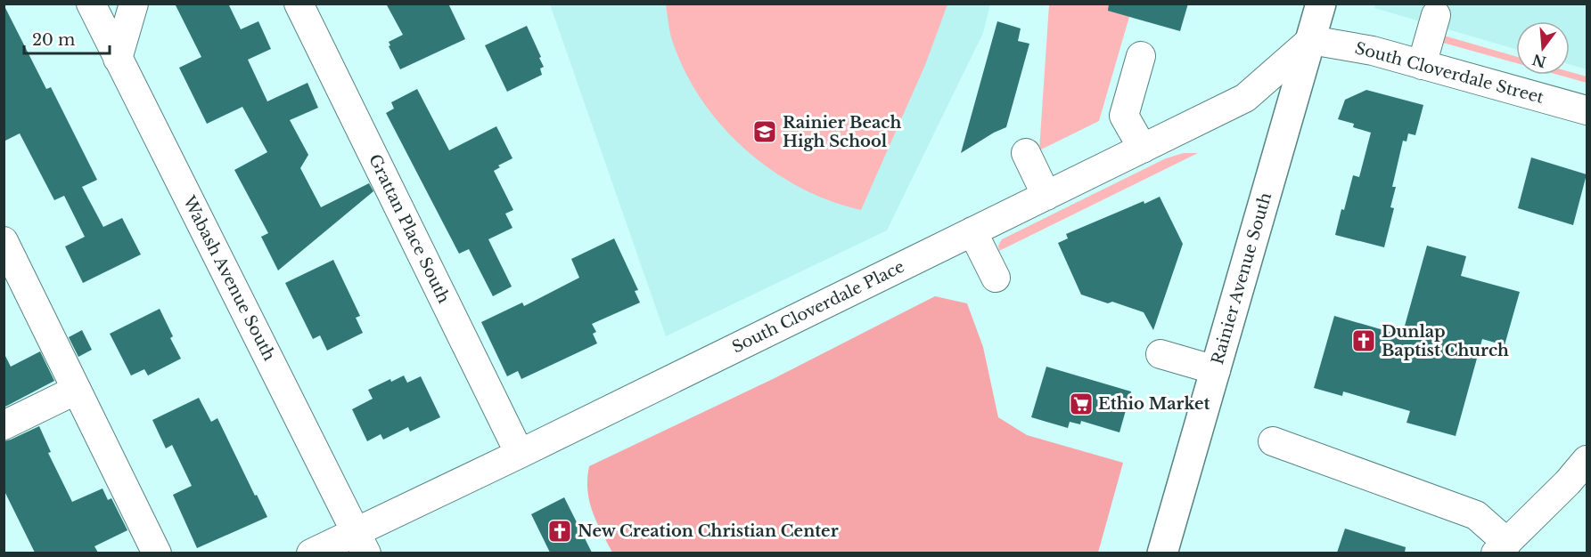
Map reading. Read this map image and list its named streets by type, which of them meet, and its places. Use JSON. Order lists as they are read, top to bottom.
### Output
{
  "streets": {
    "main road": ["Rainier Avenue South"],
    "street": [
      "South Cloverdale Street",
      "Grattan Place South",
      "Wabash Avenue South",
      "South Cloverdale Place"
    ]
  },
  "crossings": [
    ["South Cloverdale Street", "Rainier Avenue South"],
    ["South Cloverdale Street", "South Cloverdale Place"],
    ["Grattan Place South", "South Cloverdale Place"],
    ["Wabash Avenue South", "South Cloverdale Place"],
    ["Rainier Avenue South", "South Cloverdale Place"]
  ],
  "places": {
    "school or university": ["Rainier Beach High School"],
    "church": ["Dunlap Baptist Church", "New Creation Christian Center"],
    "supermarket": ["Ethio Market"]
  },
  "scale_bar": "20 m",
  "north": "bottom"
}
